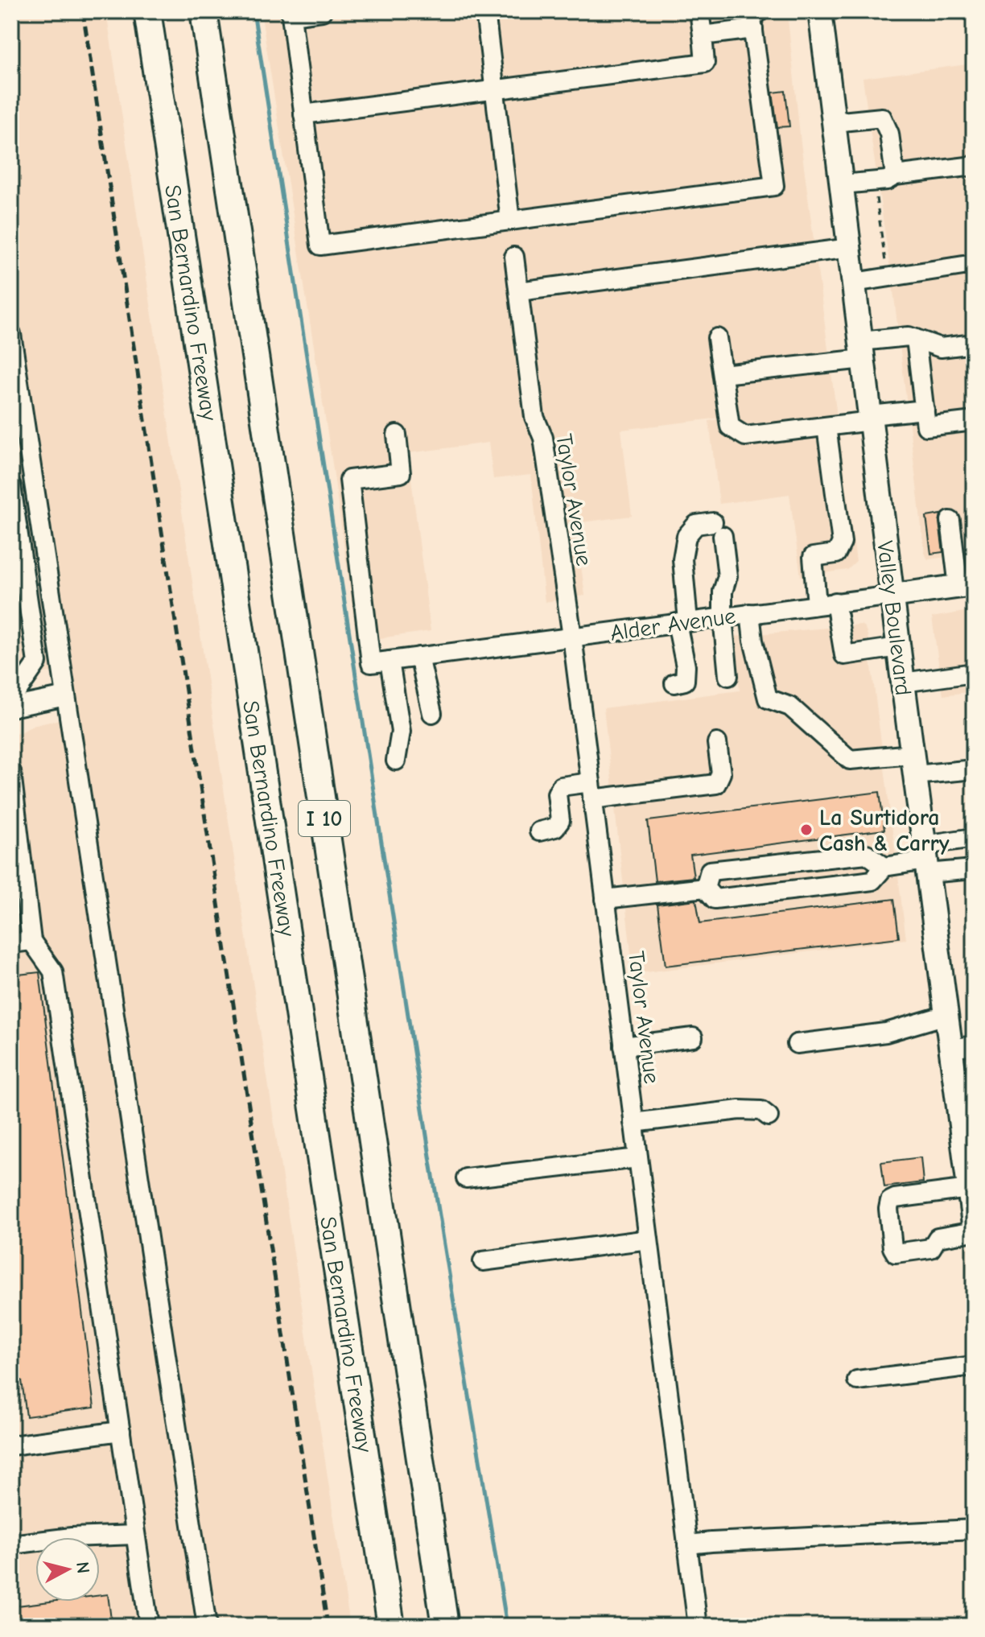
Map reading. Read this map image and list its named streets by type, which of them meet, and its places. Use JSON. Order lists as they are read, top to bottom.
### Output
{
  "streets": {
    "highway": ["San Bernardino Freeway", "I 10"],
    "main road": ["Valley Boulevard", "Alder Avenue"],
    "street": ["Taylor Avenue"]
  },
  "crossings": [
    ["Taylor Avenue", "Alder Avenue"],
    ["Valley Boulevard", "Alder Avenue"]
  ],
  "places": ["La Surtidora Cash & Carry"],
  "north": "right"
}
